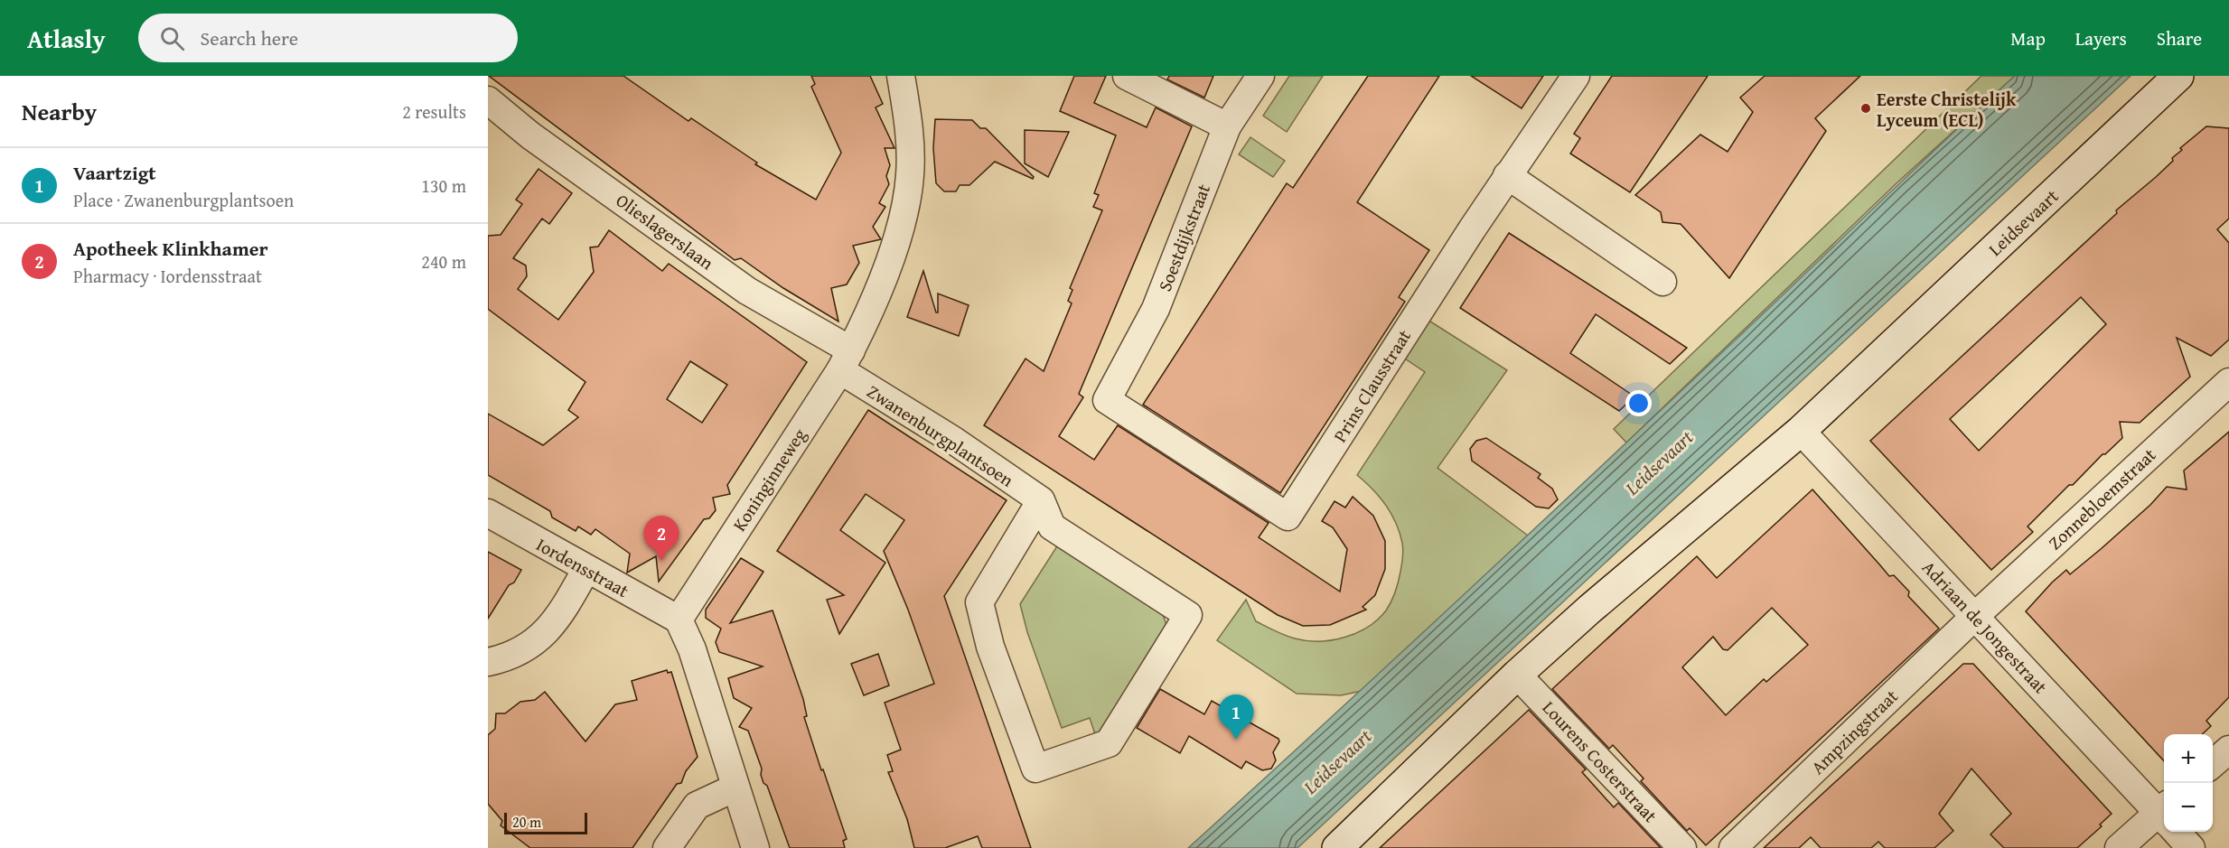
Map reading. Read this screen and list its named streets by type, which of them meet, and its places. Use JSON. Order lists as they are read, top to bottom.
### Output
{
  "streets": {
    "main road": ["Leidsevaart"],
    "street": [
      "Olieslagerslaan",
      "Soestdijkstraat",
      "Prins Clausstraat",
      "Zwanenburgplantsoen",
      "Koninginneweg",
      "Zonnebloemstraat",
      "Iordensstraat",
      "Adriaan de Jongestraat",
      "Ampzingstraat",
      "Lourens Costerstraat"
    ]
  },
  "crossings": [
    ["Leidsevaart", "Adriaan de Jongestraat"],
    ["Leidsevaart", "Lourens Costerstraat"],
    ["Olieslagerslaan", "Zwanenburgplantsoen"],
    ["Olieslagerslaan", "Koninginneweg"],
    ["Soestdijkstraat", "Prins Clausstraat"],
    ["Zwanenburgplantsoen", "Koninginneweg"],
    ["Koninginneweg", "Iordensstraat"],
    ["Zonnebloemstraat", "Adriaan de Jongestraat"],
    ["Zonnebloemstraat", "Ampzingstraat"],
    ["Adriaan de Jongestraat", "Ampzingstraat"]
  ],
  "water": ["Leidsevaart"],
  "places": ["Eerste Christelijk Lyceum (ECL)"],
  "scale_bar": "20 m",
  "page": {
    "header": "Atlasly",
    "search": "Search here",
    "nav": ["Map", "Layers", "Share"],
    "heading": ["Nearby", "2 results"],
    "list": [
      {
        "mark": "1",
        "name": "Vaartzigt",
        "note": "Place · Zwanenburgplantsoen",
        "value": "130 m"
      },
      {
        "mark": "2",
        "name": "Apotheek Klinkhamer",
        "note": "Pharmacy · Iordensstraat",
        "value": "240 m"
      }
    ],
    "pins": ["2", "1"],
    "map_buttons": ["+", "−"],
    "scale": "20 m"
  }
}
